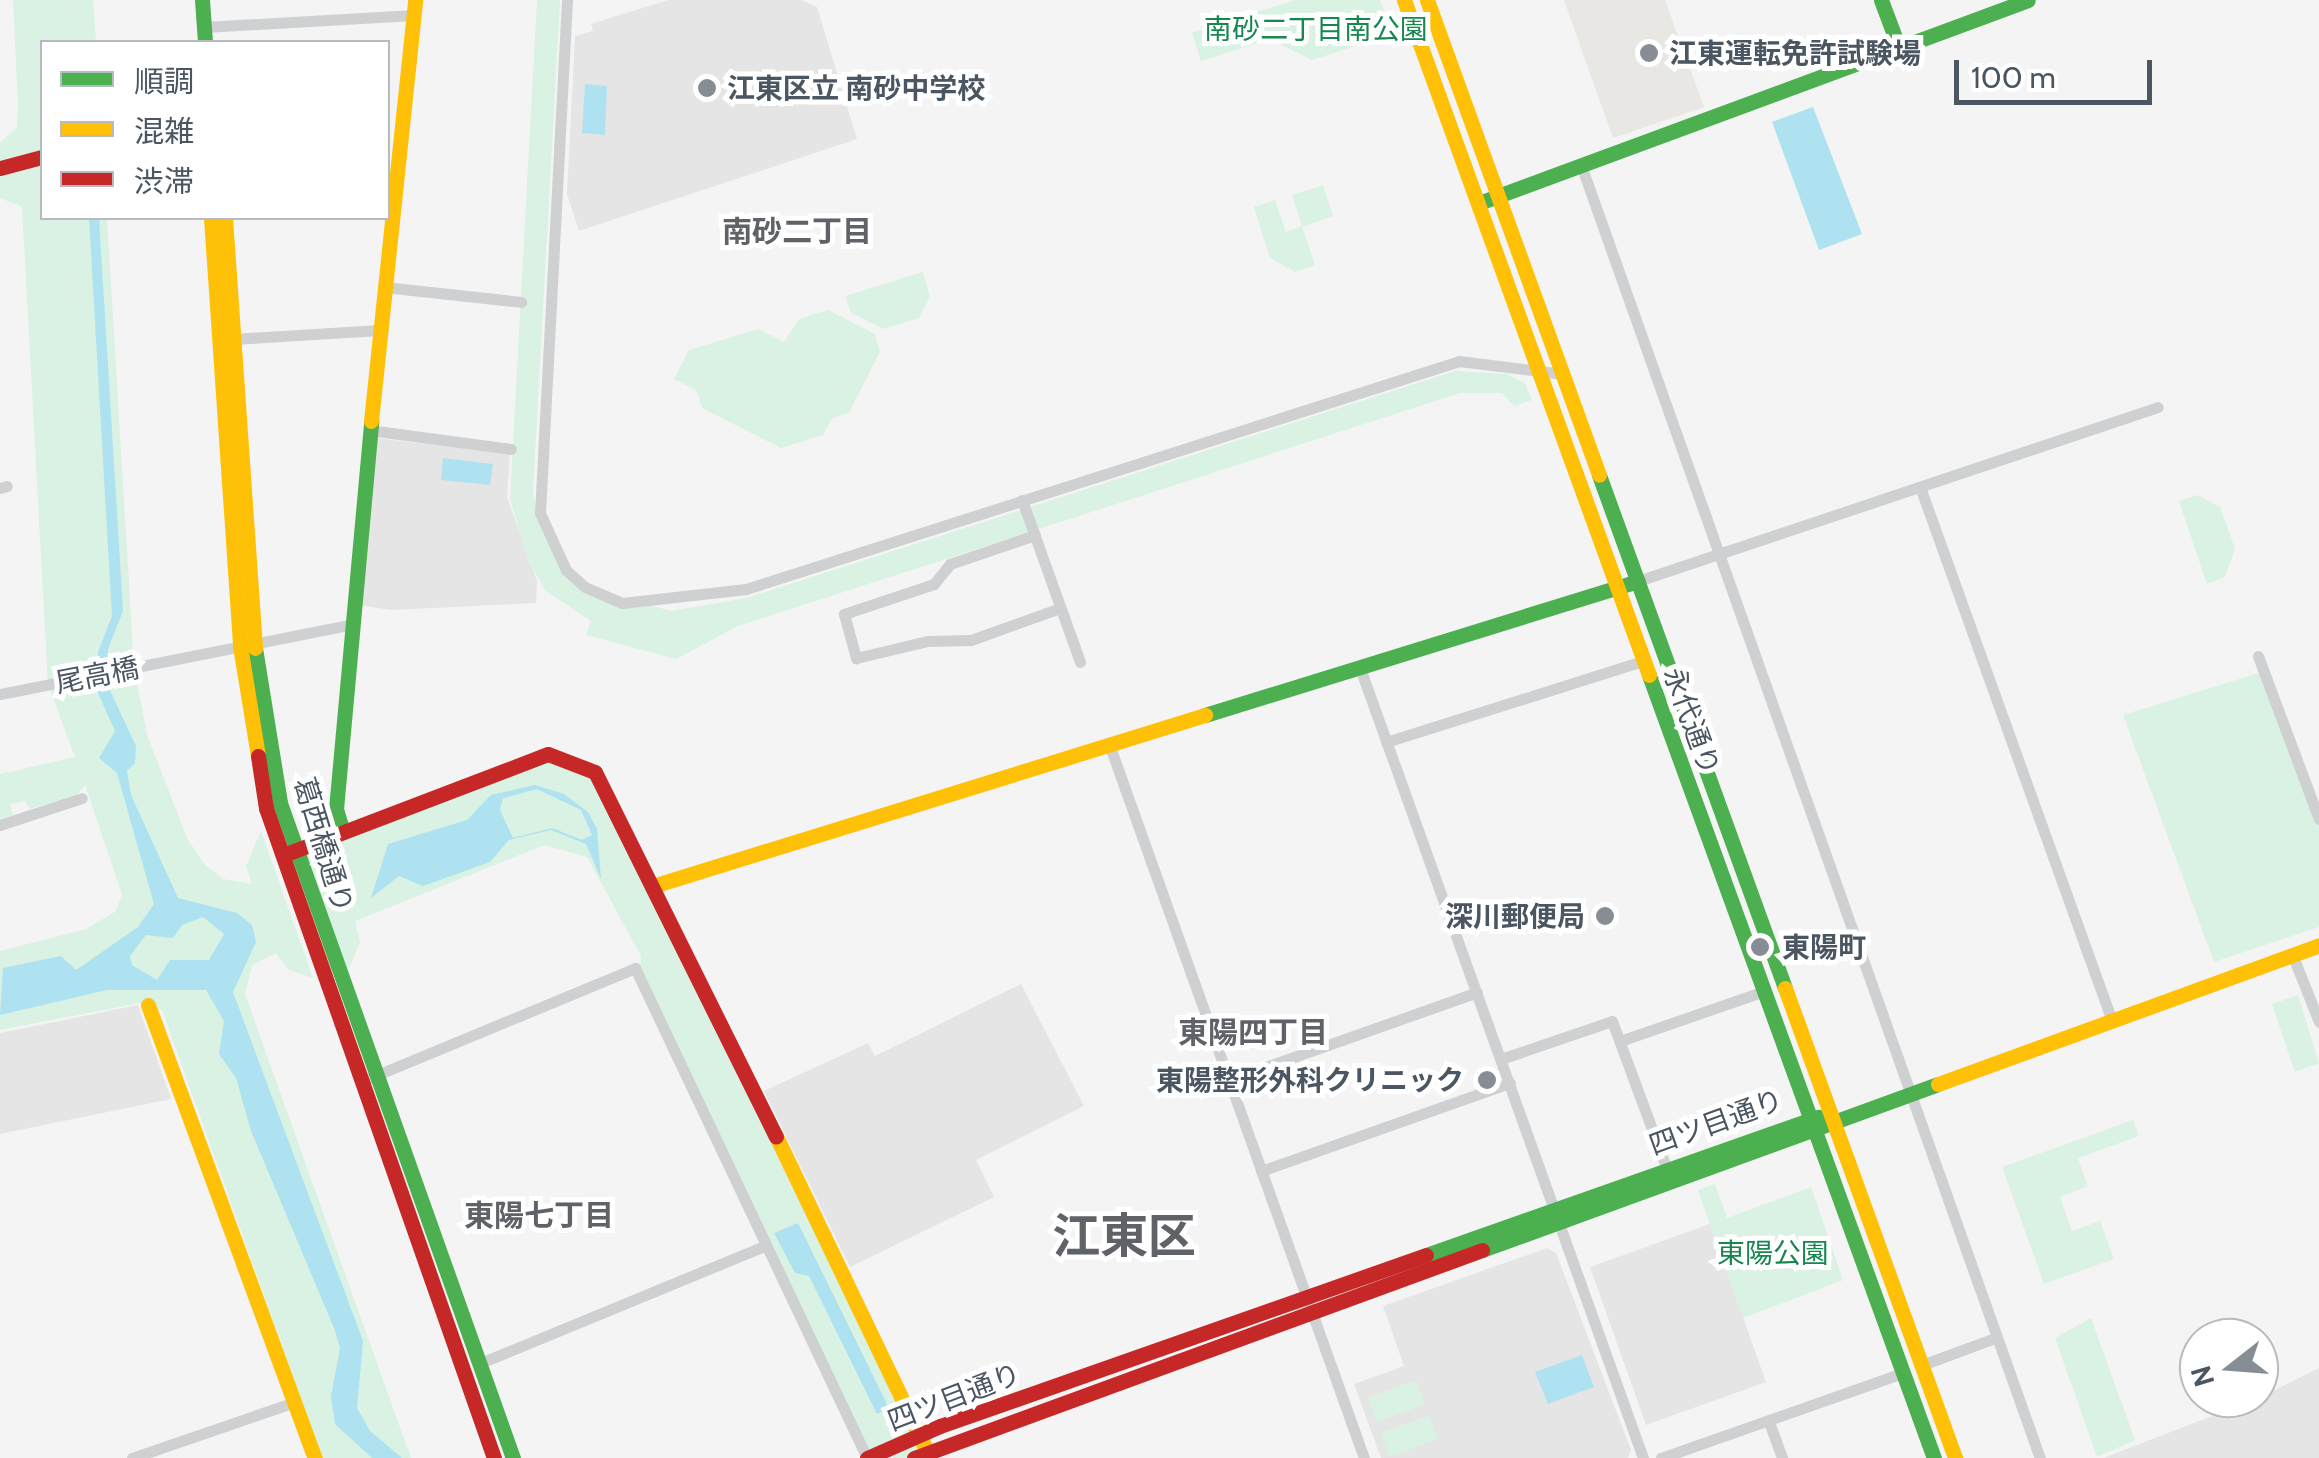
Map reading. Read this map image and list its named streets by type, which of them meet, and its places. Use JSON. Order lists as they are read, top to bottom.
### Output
{
  "streets": {
    "main road": ["永代通り", "葛西橋通り", "四ツ目通り"],
    "street": ["尾高橋"]
  },
  "crossings": [
    ["尾高橋", "葛西橋通り"],
    ["永代通り", "四ツ目通り"]
  ],
  "districts": [
    "南砂二丁目",
    "東陽四丁目",
    "東陽七丁目",
    "江東区"
  ],
  "parks": ["南砂二丁目南公園", "東陽公園"],
  "places": [
    "江東運転免許試験場",
    "江東区立 南砂中学校",
    "深川郵便局",
    "東陽町",
    "東陽整形外科クリニック"
  ],
  "legend": ["順調", "混雑", "渋滞"],
  "scale_bar": "100 m",
  "north": "left"
}
